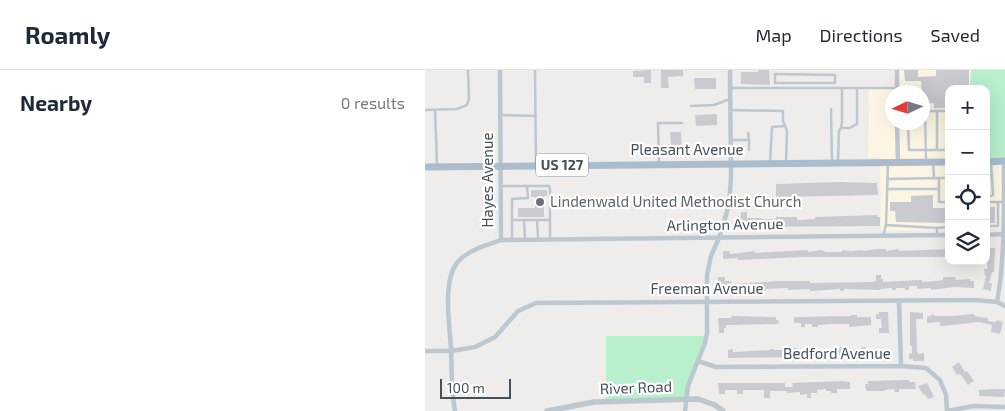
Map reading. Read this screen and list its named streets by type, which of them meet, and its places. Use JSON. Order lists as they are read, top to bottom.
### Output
{
  "streets": {
    "main road": ["Pleasant Avenue", "US 127"],
    "street": [
      "Hayes Avenue",
      "Arlington Avenue",
      "Freeman Avenue",
      "Bedford Avenue",
      "River Road"
    ]
  },
  "crossings": [
    ["Pleasant Avenue", "Hayes Avenue"],
    ["Hayes Avenue", "Arlington Avenue"],
    ["Hayes Avenue", "Freeman Avenue"]
  ],
  "places": ["Lindenwald United Methodist Church"],
  "scale_bar": "100 m",
  "north": "left",
  "page": {
    "header": "Roamly",
    "nav": ["Map", "Directions", "Saved"],
    "heading": ["Nearby", "0 results"],
    "map_buttons": ["+", "−"],
    "scale": "100 m"
  }
}
